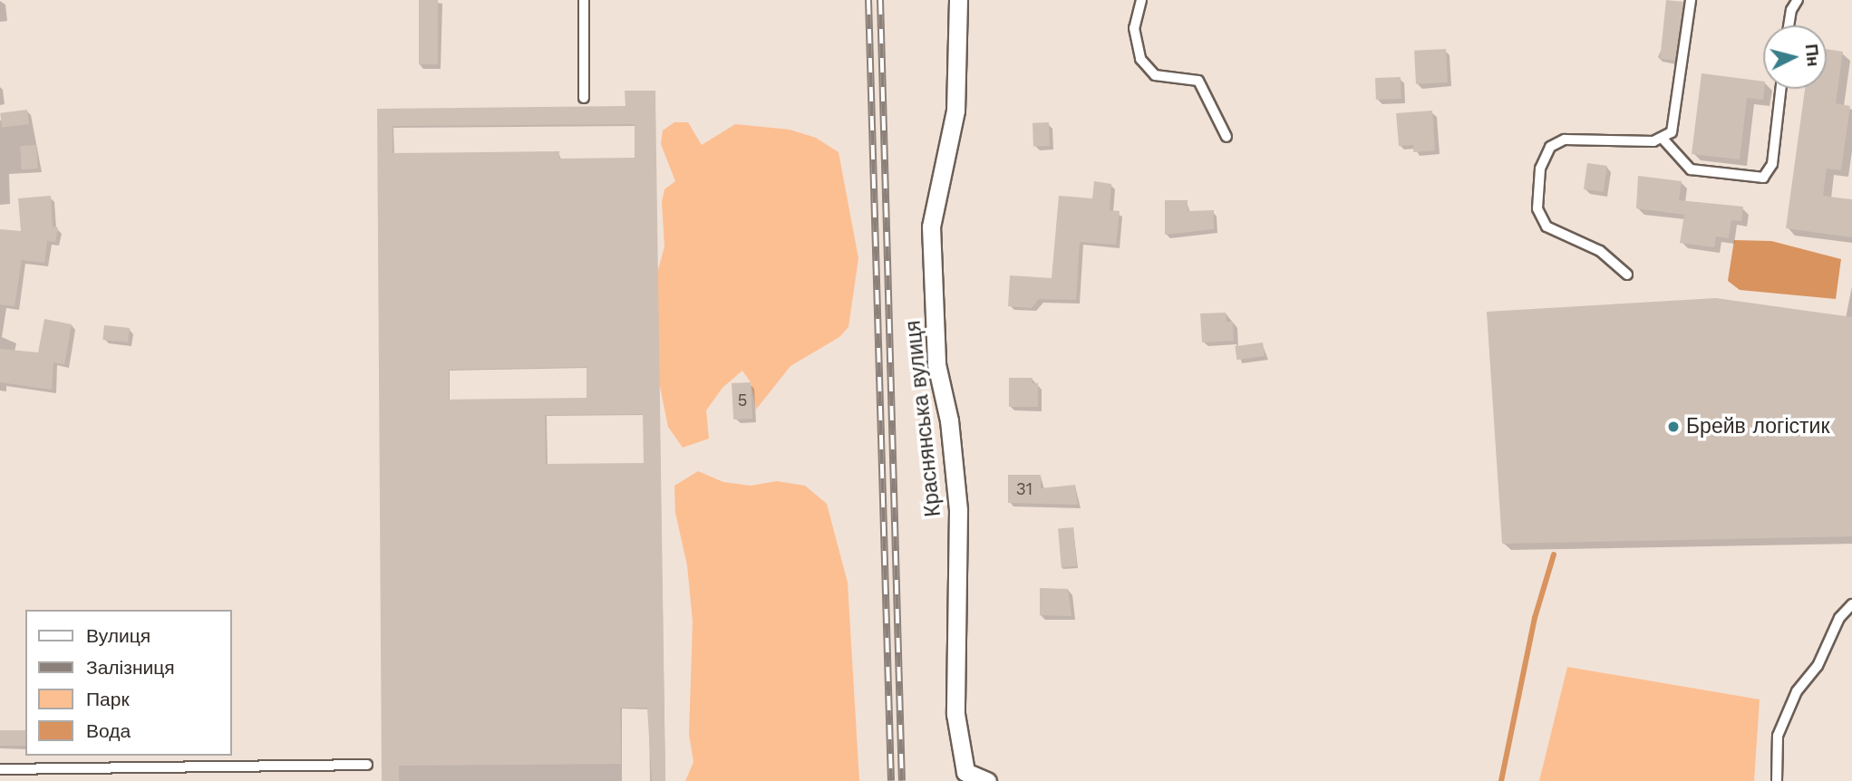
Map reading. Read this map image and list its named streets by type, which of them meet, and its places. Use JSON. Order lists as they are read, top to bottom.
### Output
{
  "streets": {
    "street": ["Краснянська вулиця"]
  },
  "places": ["Брейв логістик"],
  "house_numbers": ["5", "31"],
  "legend": [
    "Вулиця",
    "Залізниця",
    "Парк",
    "Вода"
  ],
  "north": "right"
}
